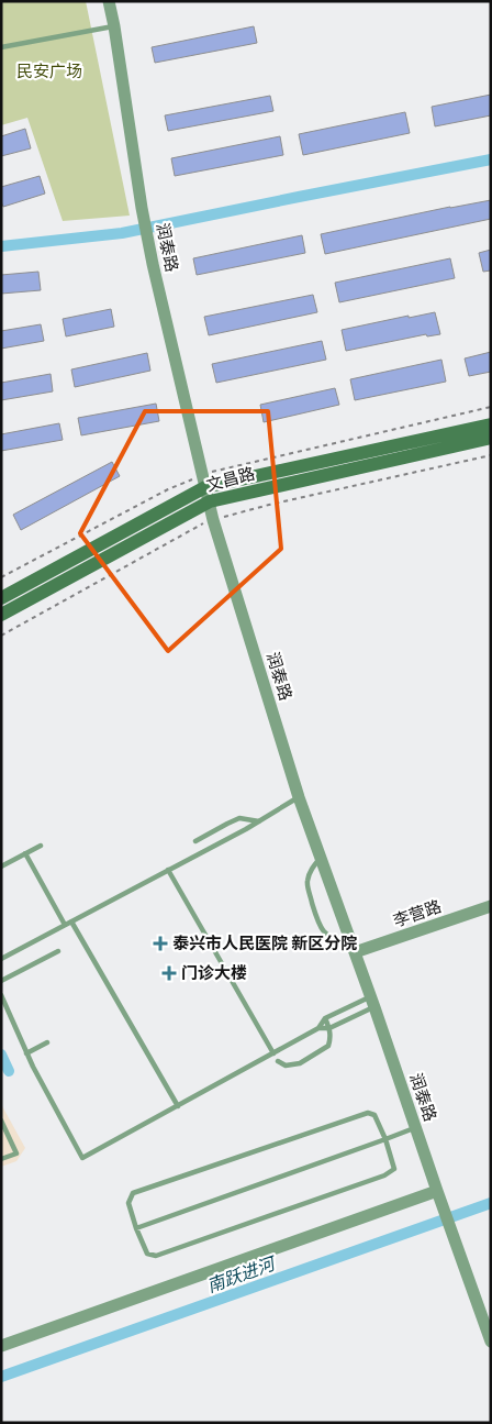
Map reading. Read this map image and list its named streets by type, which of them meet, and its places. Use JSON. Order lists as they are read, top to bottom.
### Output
{
  "streets": {
    "main road": ["文昌路"],
    "street": ["润泰路", "李营路"]
  },
  "crossings": [
    ["润泰路", "文昌路"],
    ["润泰路", "李营路"]
  ],
  "water": ["南跃进河"],
  "parks": ["民安广场"],
  "places": {
    "health": ["泰兴市人民医院 新区分院", "门诊大楼"]
  }
}
